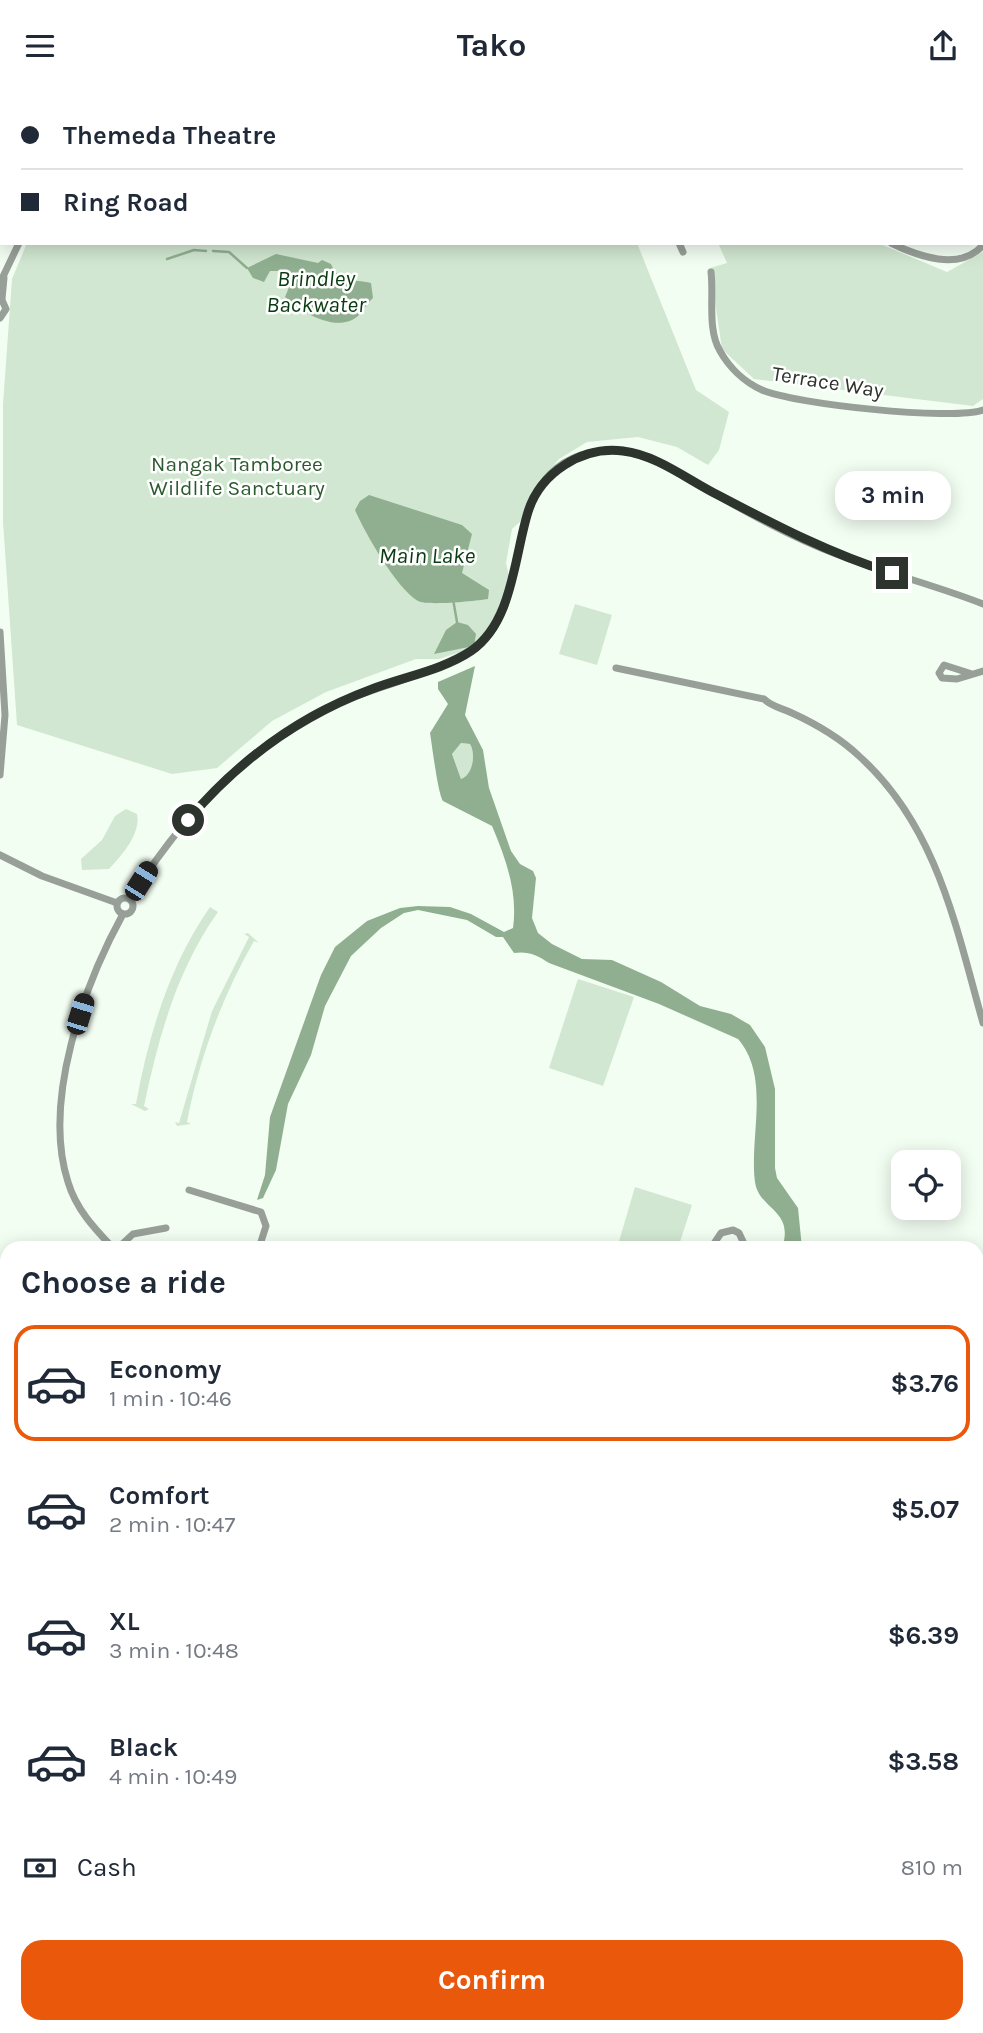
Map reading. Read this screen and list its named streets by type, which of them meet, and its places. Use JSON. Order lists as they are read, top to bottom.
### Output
{
  "streets": {
    "street": ["Terrace Way"]
  },
  "water": ["Brindley Backwater", "Main Lake"],
  "parks": ["Nangak Tamboree Wildlife Sanctuary"],
  "page": {
    "header": "Tako",
    "banner": ["Themeda Theatre", "Ring Road"],
    "bubble": "3 min",
    "heading": "Choose a ride",
    "list": [
      {
        "name": "Economy",
        "note": "1 min · 10:46",
        "value": "$3.76"
      },
      {
        "name": "Comfort",
        "note": "2 min · 10:47",
        "value": "$5.07"
      },
      {
        "name": "XL",
        "note": "3 min · 10:48",
        "value": "$6.39"
      },
      {
        "name": "Black",
        "note": "4 min · 10:49",
        "value": "$3.58"
      }
    ],
    "pay": ["Cash", "810 m"],
    "buttons": "Confirm"
  }
}
